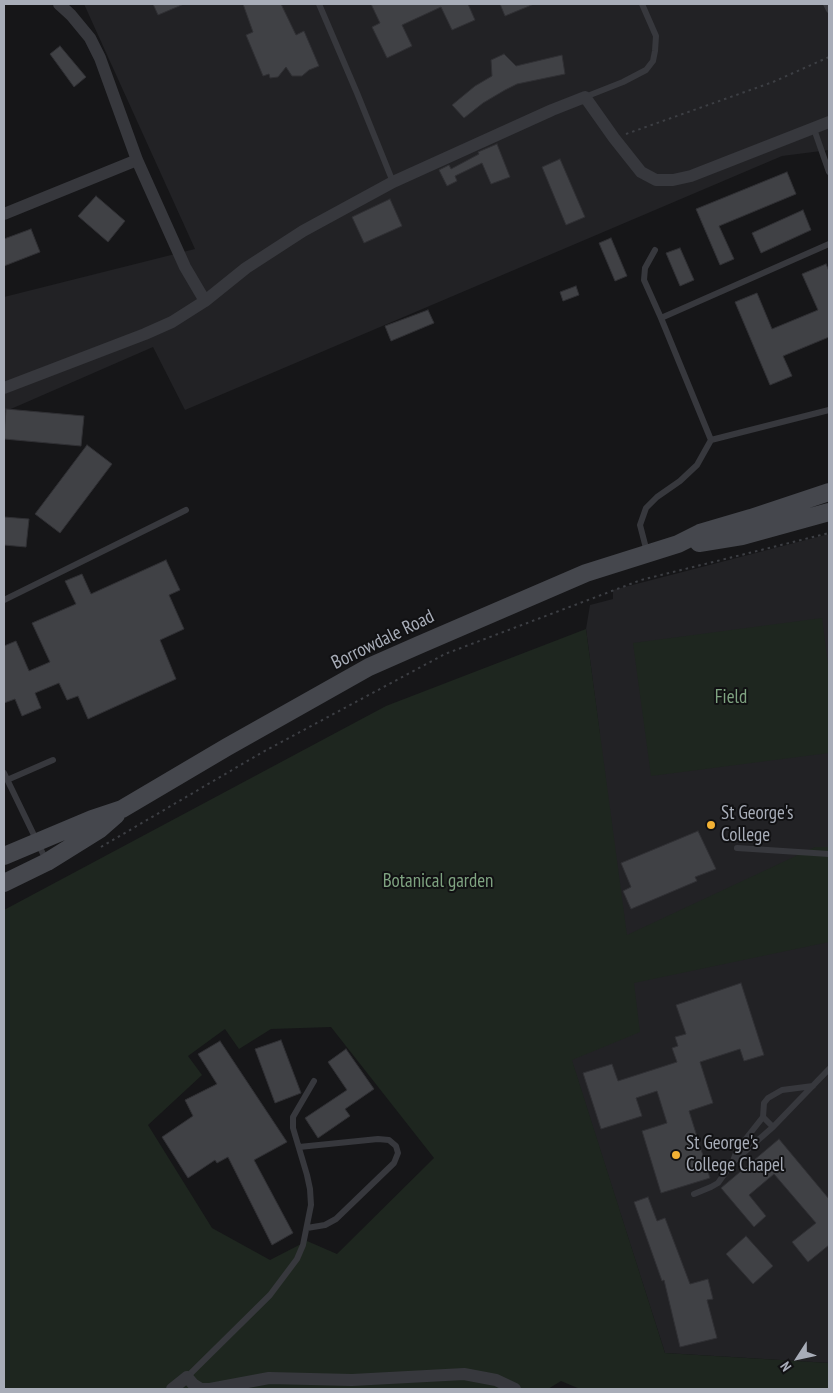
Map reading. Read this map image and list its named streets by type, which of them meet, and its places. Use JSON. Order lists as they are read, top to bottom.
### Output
{
  "streets": {
    "main road": ["Borrowdale Road"]
  },
  "parks": ["Field", "Botanical garden"],
  "places": ["St George's College", "St George's College Chapel"],
  "north": "bottom left"
}
